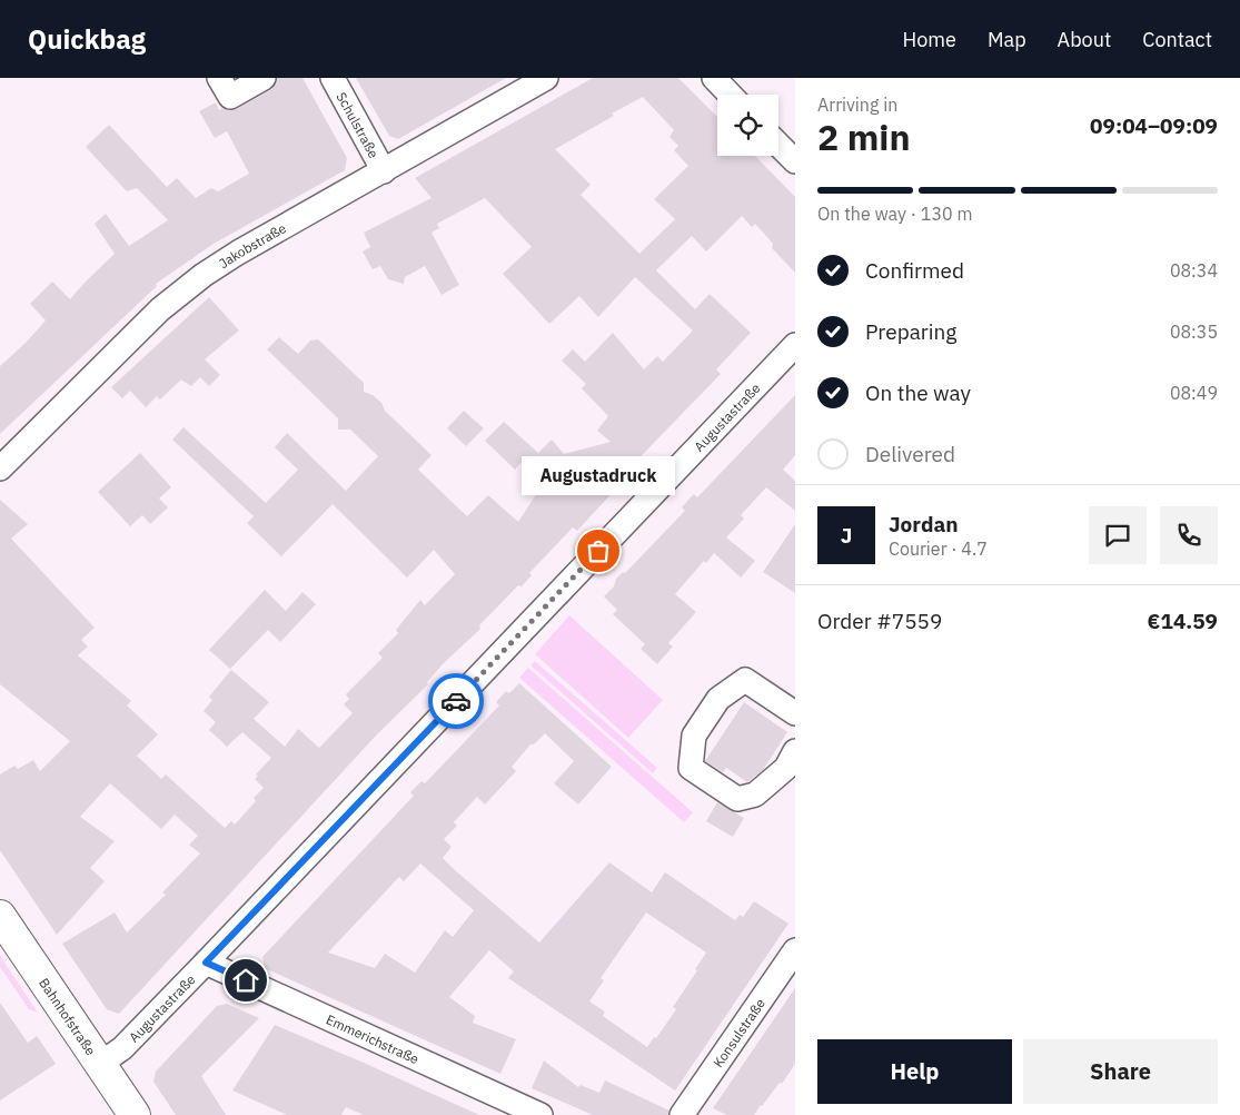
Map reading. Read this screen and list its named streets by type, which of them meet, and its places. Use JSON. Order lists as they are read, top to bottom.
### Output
{
  "streets": {
    "main road": ["Bahnhofstraße"],
    "street": [
      "Schulstraße",
      "Jakobstraße",
      "Augustastraße",
      "Konsulstraße",
      "Emmerichstraße"
    ]
  },
  "crossings": [
    ["Schulstraße", "Jakobstraße"],
    ["Augustastraße", "Bahnhofstraße"],
    ["Augustastraße", "Emmerichstraße"]
  ],
  "places": ["Augustadruck"],
  "page": {
    "header": "Quickbag",
    "nav": [
      "Home",
      "Map",
      "About",
      "Contact"
    ],
    "heading": ["2 min", "Arriving in", "09:04–09:09"],
    "panel": [
      "Jordan",
      "Courier · 4.7",
      "Order #7559",
      "€14.59"
    ],
    "bar": "On the way · 130 m",
    "list": [
      ["Confirmed", "08:34"],
      ["Preparing", "08:35"],
      ["On the way", "08:49"],
      "Delivered"
    ],
    "bubble": "Augustadruck",
    "round": "J",
    "buttons": ["Help", "Share"]
  }
}
